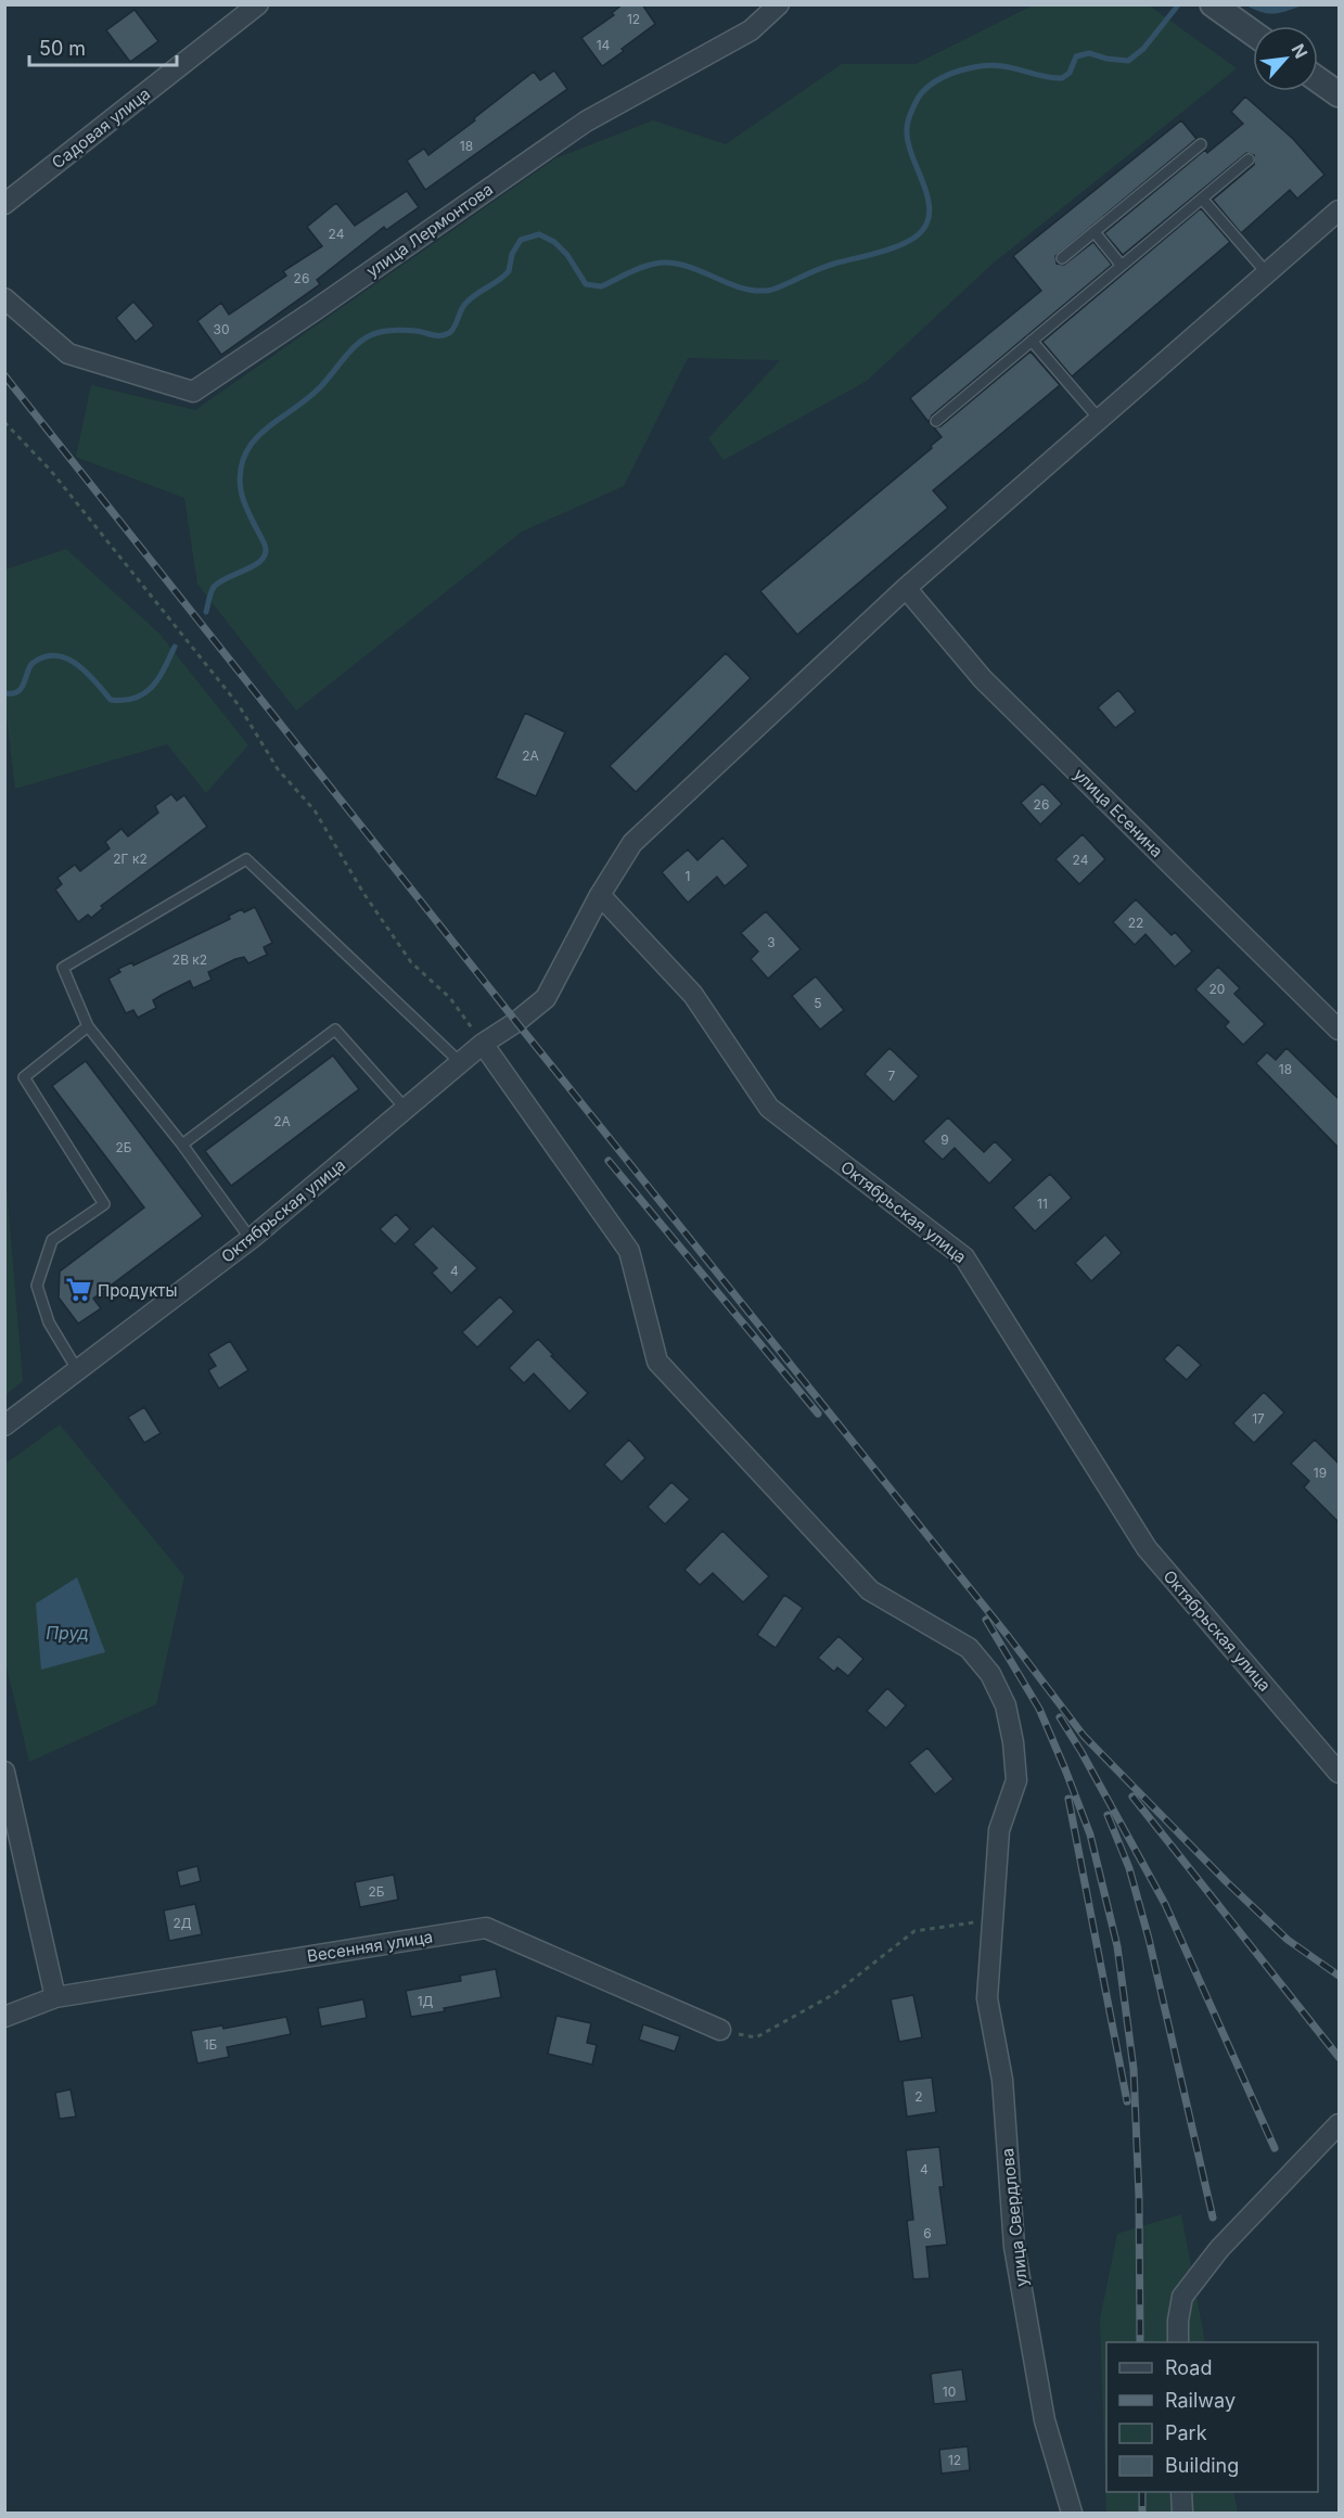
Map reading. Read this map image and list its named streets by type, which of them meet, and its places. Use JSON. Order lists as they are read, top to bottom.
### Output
{
  "streets": {
    "street": [
      "Садовая улица",
      "улица Лермонтова",
      "улица Есенина",
      "Октябрьская улица",
      "Весенняя улица",
      "улица Свердлова"
    ]
  },
  "water": ["Пруд"],
  "places": {
    "supermarket": ["Продукты"]
  },
  "house_numbers": [
    "12",
    "14",
    "18",
    "24",
    "26",
    "30",
    "2А",
    "26",
    "2Г к2",
    "24",
    "1",
    "22",
    "3",
    "2В к2",
    "20",
    "5",
    "18",
    "7",
    "2А",
    "9",
    "2Б",
    "11",
    "4",
    "17",
    "19",
    "2Б",
    "2Д",
    "1Д",
    "1Б",
    "2",
    "4",
    "6",
    "10",
    "12"
  ],
  "legend": [
    "Road",
    "Railway",
    "Park",
    "Building"
  ],
  "scale_bar": "50 m",
  "north": "top right"
}
